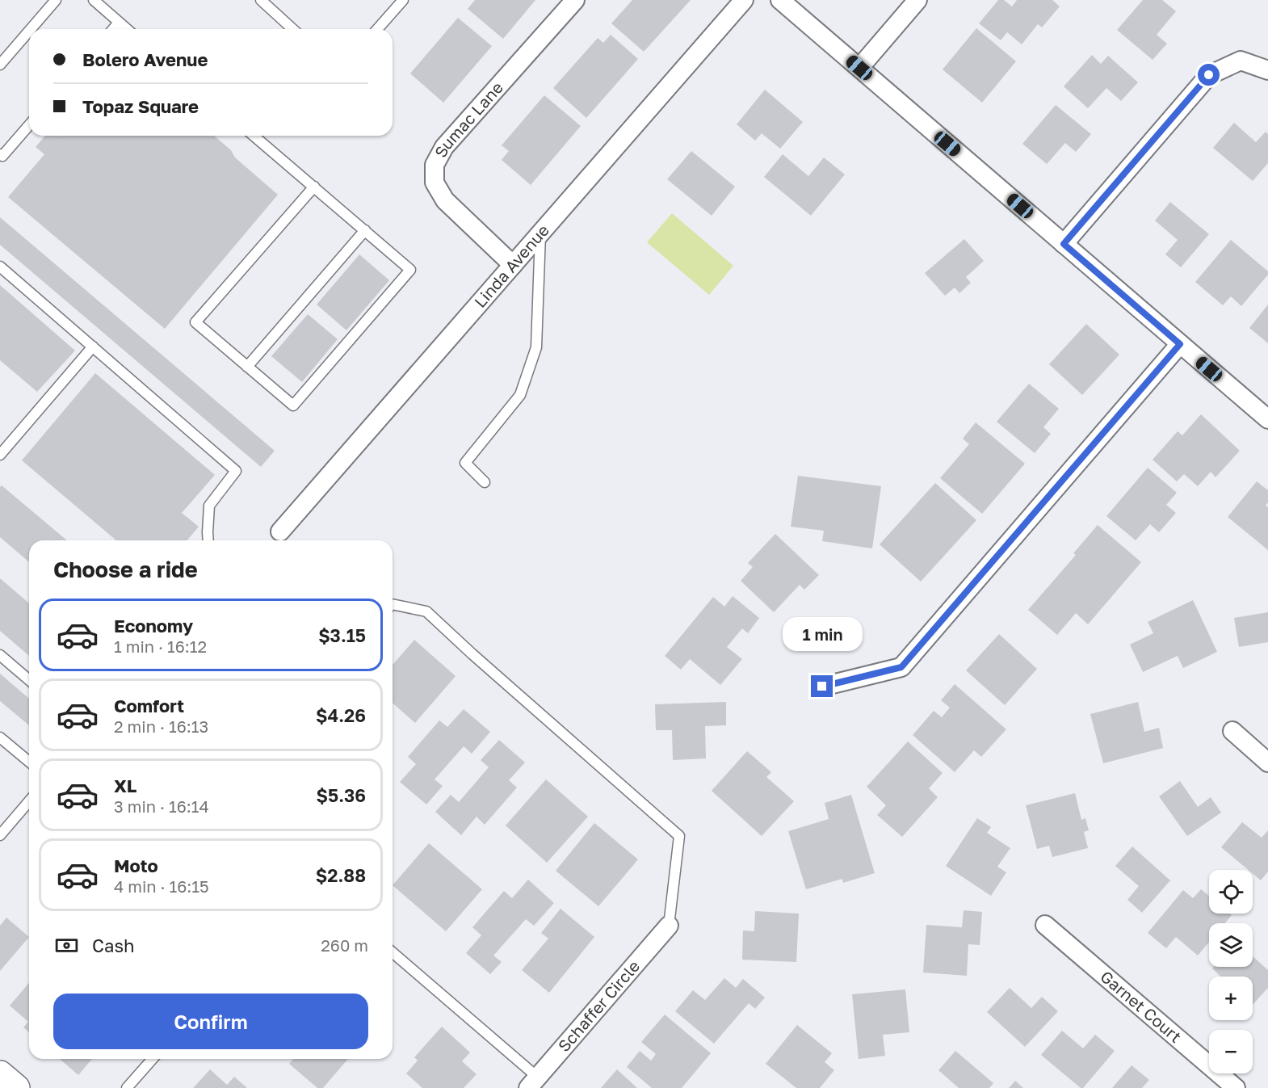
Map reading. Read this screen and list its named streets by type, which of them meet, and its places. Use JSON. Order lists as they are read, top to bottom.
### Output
{
  "streets": {
    "street": [
      "Sumac Lane",
      "Linda Avenue",
      "Garnet Court",
      "Schaffer Circle"
    ]
  },
  "crossings": [
    ["Sumac Lane", "Linda Avenue"]
  ],
  "page": {
    "banner": ["Bolero Avenue", "Topaz Square"],
    "heading": "Choose a ride",
    "list": [
      {
        "name": "Economy",
        "note": "1 min · 16:12",
        "value": "$3.15"
      },
      {
        "name": "Comfort",
        "note": "2 min · 16:13",
        "value": "$4.26"
      },
      {
        "name": "XL",
        "note": "3 min · 16:14",
        "value": "$5.36"
      },
      {
        "name": "Moto",
        "note": "4 min · 16:15",
        "value": "$2.88"
      }
    ],
    "bubble": "1 min",
    "map_buttons": ["+", "−"],
    "pay": ["Cash", "260 m"],
    "buttons": "Confirm"
  }
}
